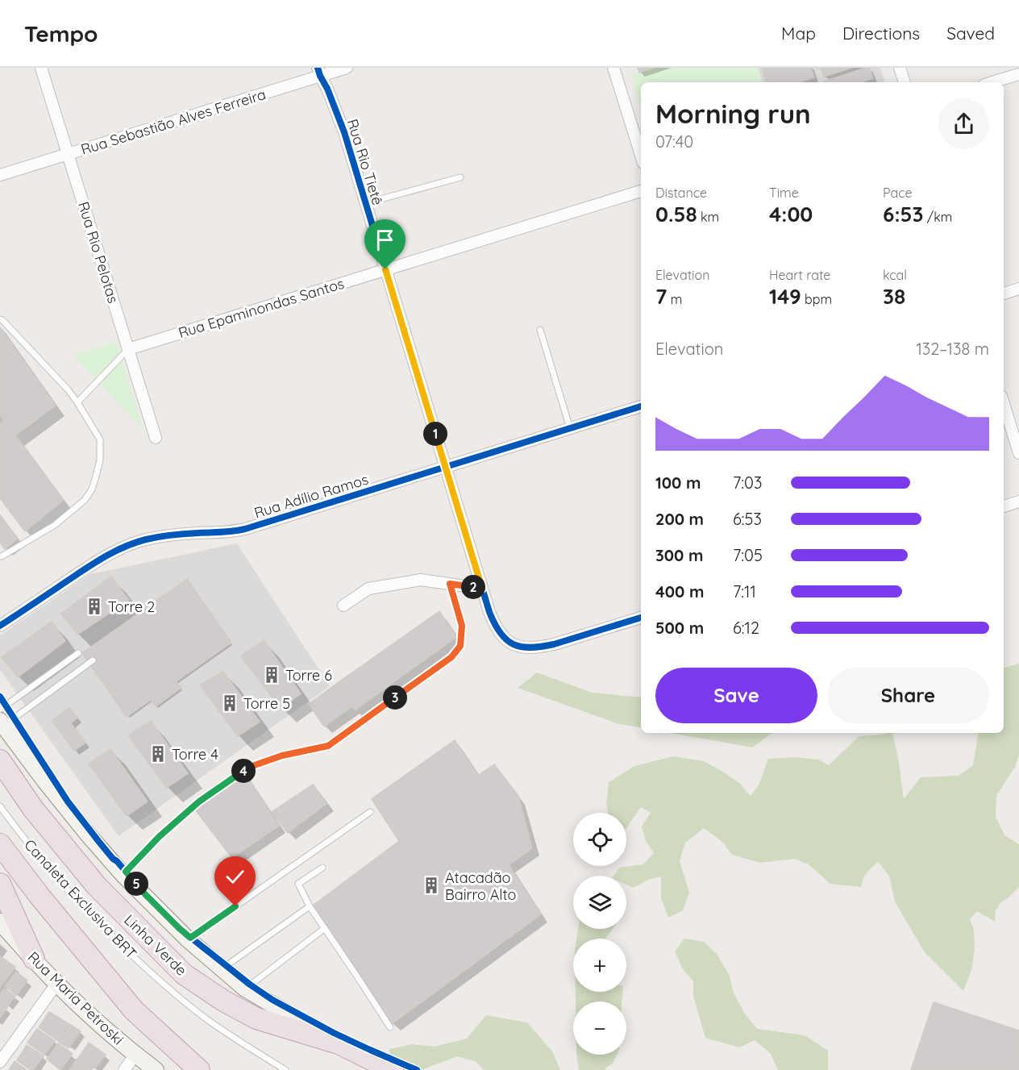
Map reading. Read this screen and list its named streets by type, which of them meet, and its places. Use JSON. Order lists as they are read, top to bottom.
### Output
{
  "streets": {
    "highway": ["Linha Verde"],
    "main road": ["Rua Maria Petroski"],
    "street": [
      "Rua Sebastião Alves Ferreira",
      "Rua Rio Tietê",
      "Rua Rio Pelotas",
      "Rua Epaminondas Santos",
      "Rua Adílio Ramos"
    ],
    "lane": ["Canaleta Exclusiva BRT"]
  },
  "crossings": [
    ["Rua Sebastião Alves Ferreira", "Rua Rio Tietê"],
    ["Rua Sebastião Alves Ferreira", "Rua Rio Pelotas"],
    ["Rua Rio Tietê", "Rua Epaminondas Santos"],
    ["Rua Rio Tietê", "Rua Adílio Ramos"],
    ["Rua Rio Pelotas", "Rua Epaminondas Santos"]
  ],
  "places": {
    "building": [
      "Torre 2",
      "Torre 6",
      "Torre 5",
      "Torre 4",
      "Atacadão Bairro Alto"
    ]
  },
  "page": {
    "header": "Tempo",
    "nav": ["Map", "Directions", "Saved"],
    "heading": ["Morning run", "07:40"],
    "stats": [
      ["Distance", "0.58 km"],
      ["Time", "4:00"],
      ["Pace", "6:53 /km"],
      ["Elevation", "7 m"],
      ["Heart rate", "149 bpm"],
      ["kcal", "38"]
    ],
    "chart": ["Elevation", "132–138 m"],
    "pins": [
      "1",
      "2",
      "3",
      "4",
      "5"
    ],
    "list": [
      {
        "name": "100 m",
        "note": "7:03"
      },
      {
        "name": "200 m",
        "note": "6:53"
      },
      {
        "name": "300 m",
        "note": "7:05"
      },
      {
        "name": "400 m",
        "note": "7:11"
      },
      {
        "name": "500 m",
        "note": "6:12"
      }
    ],
    "buttons": ["Save", "Share"],
    "map_buttons": ["+", "−"]
  }
}
